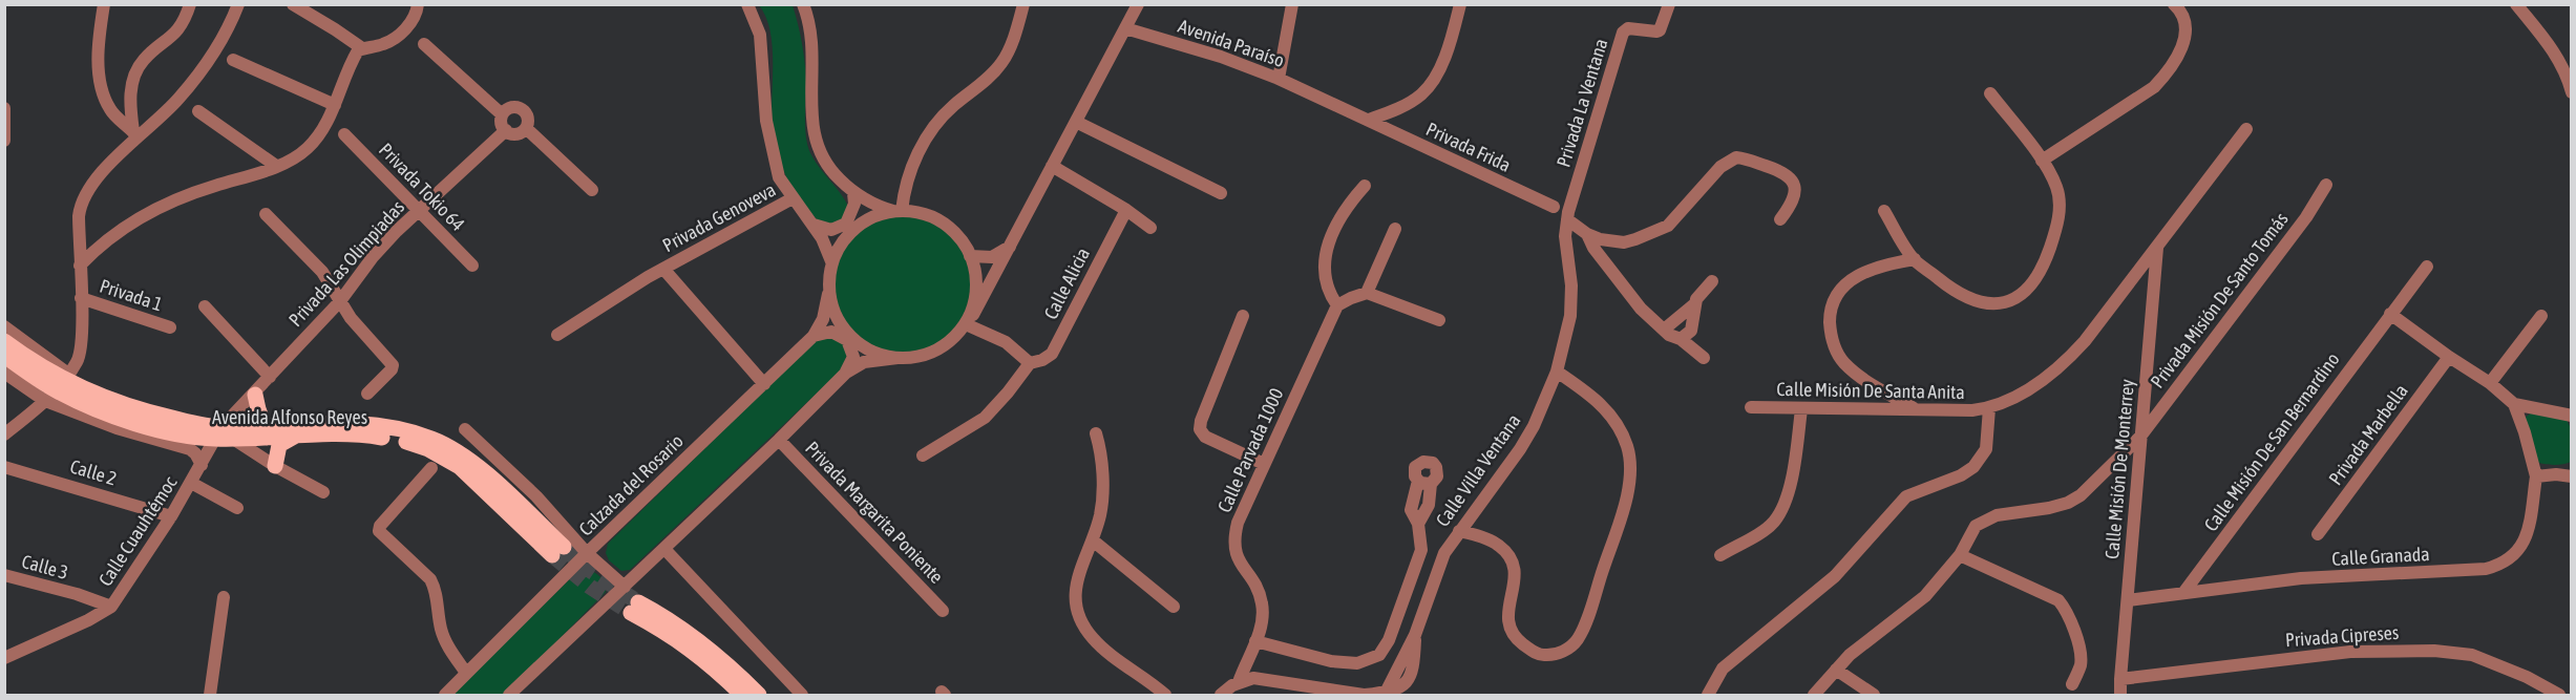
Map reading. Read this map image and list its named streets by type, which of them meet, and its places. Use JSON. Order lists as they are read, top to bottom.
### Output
{
  "streets": {
    "main road": ["Avenida Alfonso Reyes"],
    "street": [
      "Avenida Paraíso",
      "Privada La Ventana",
      "Privada Frida",
      "Privada Tokio 64",
      "Privada Genoveva",
      "Privada Las Olimpiadas",
      "Calle Alicia",
      "Privada 1",
      "Privada Misión De Santo Tomás",
      "Calle Misión De Santa Anita",
      "Privada Marbella",
      "Calle Misión De San Bernardino",
      "Calle Parvada 1000",
      "Calle Misión De Monterrey",
      "Calle Villa Ventana",
      "Calle 2",
      "Calzada del Rosario",
      "Privada Margarita Poniente",
      "Calle Cuauhtémoc",
      "Calle Granada",
      "Calle 3",
      "Privada Cipreses"
    ]
  },
  "crossings": [
    ["Avenida Paraíso", "Privada Frida"],
    ["Privada La Ventana", "Calle Villa Ventana"],
    ["Privada Tokio 64", "Privada Las Olimpiadas"],
    ["Privada Las Olimpiadas", "Avenida Alfonso Reyes"],
    ["Privada Las Olimpiadas", "Calle Cuauhtémoc"],
    ["Privada Misión De Santo Tomás", "Calle Misión De Monterrey"],
    ["Calle Misión De Santa Anita", "Calle Misión De Monterrey"],
    ["Avenida Alfonso Reyes", "Calle Cuauhtémoc"],
    ["Calle Misión De San Bernardino", "Calle Granada"],
    ["Calle Parvada 1000", "Calle Villa Ventana"],
    ["Calle Misión De Monterrey", "Calle Granada"],
    ["Calle Misión De Monterrey", "Privada Cipreses"],
    ["Calle 2", "Calle Cuauhtémoc"],
    ["Calle Cuauhtémoc", "Calle 3"]
  ]
}
